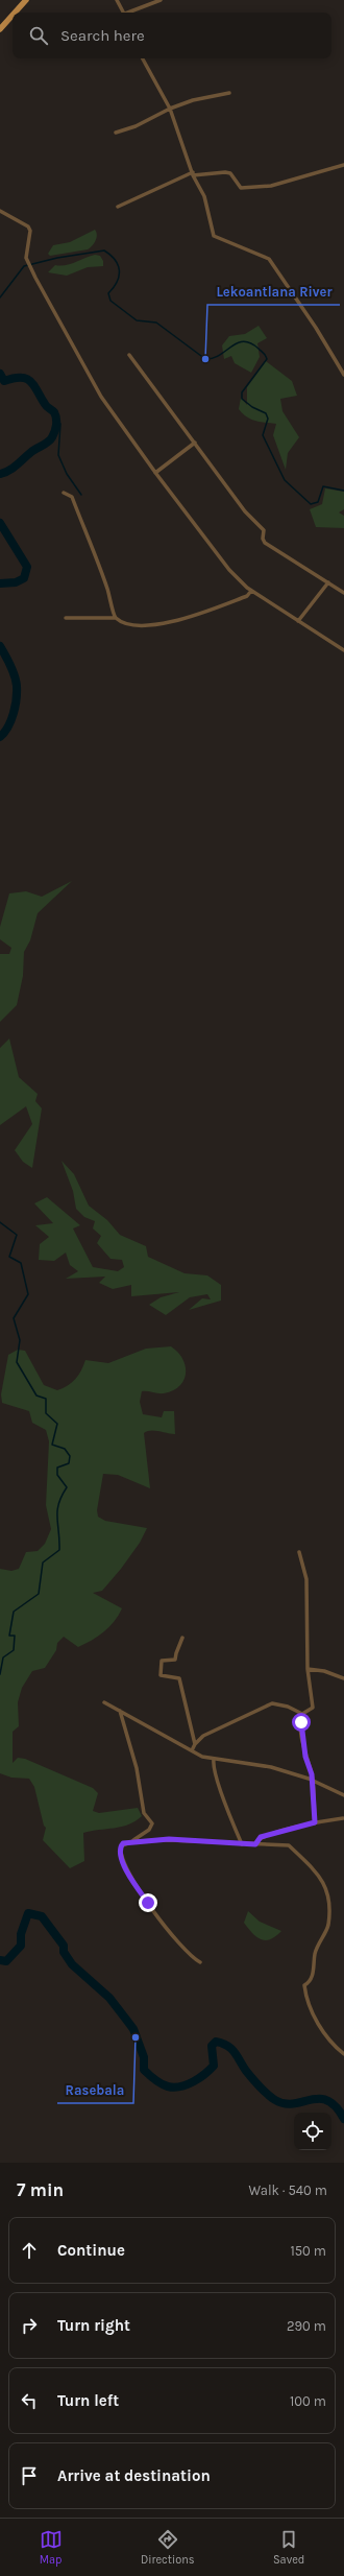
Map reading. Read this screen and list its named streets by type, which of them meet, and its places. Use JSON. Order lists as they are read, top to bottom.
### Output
{
  "places": ["Lekoantlana River", "Rasebala"],
  "page": {
    "search": "Search here",
    "heading": ["7 min", "Walk · 540 m"],
    "list": [
      ["Continue", "150 m"],
      ["Turn right", "290 m"],
      ["Turn left", "100 m"],
      "Arrive at destination"
    ],
    "nav": ["Map", "Directions", "Saved"]
  }
}
